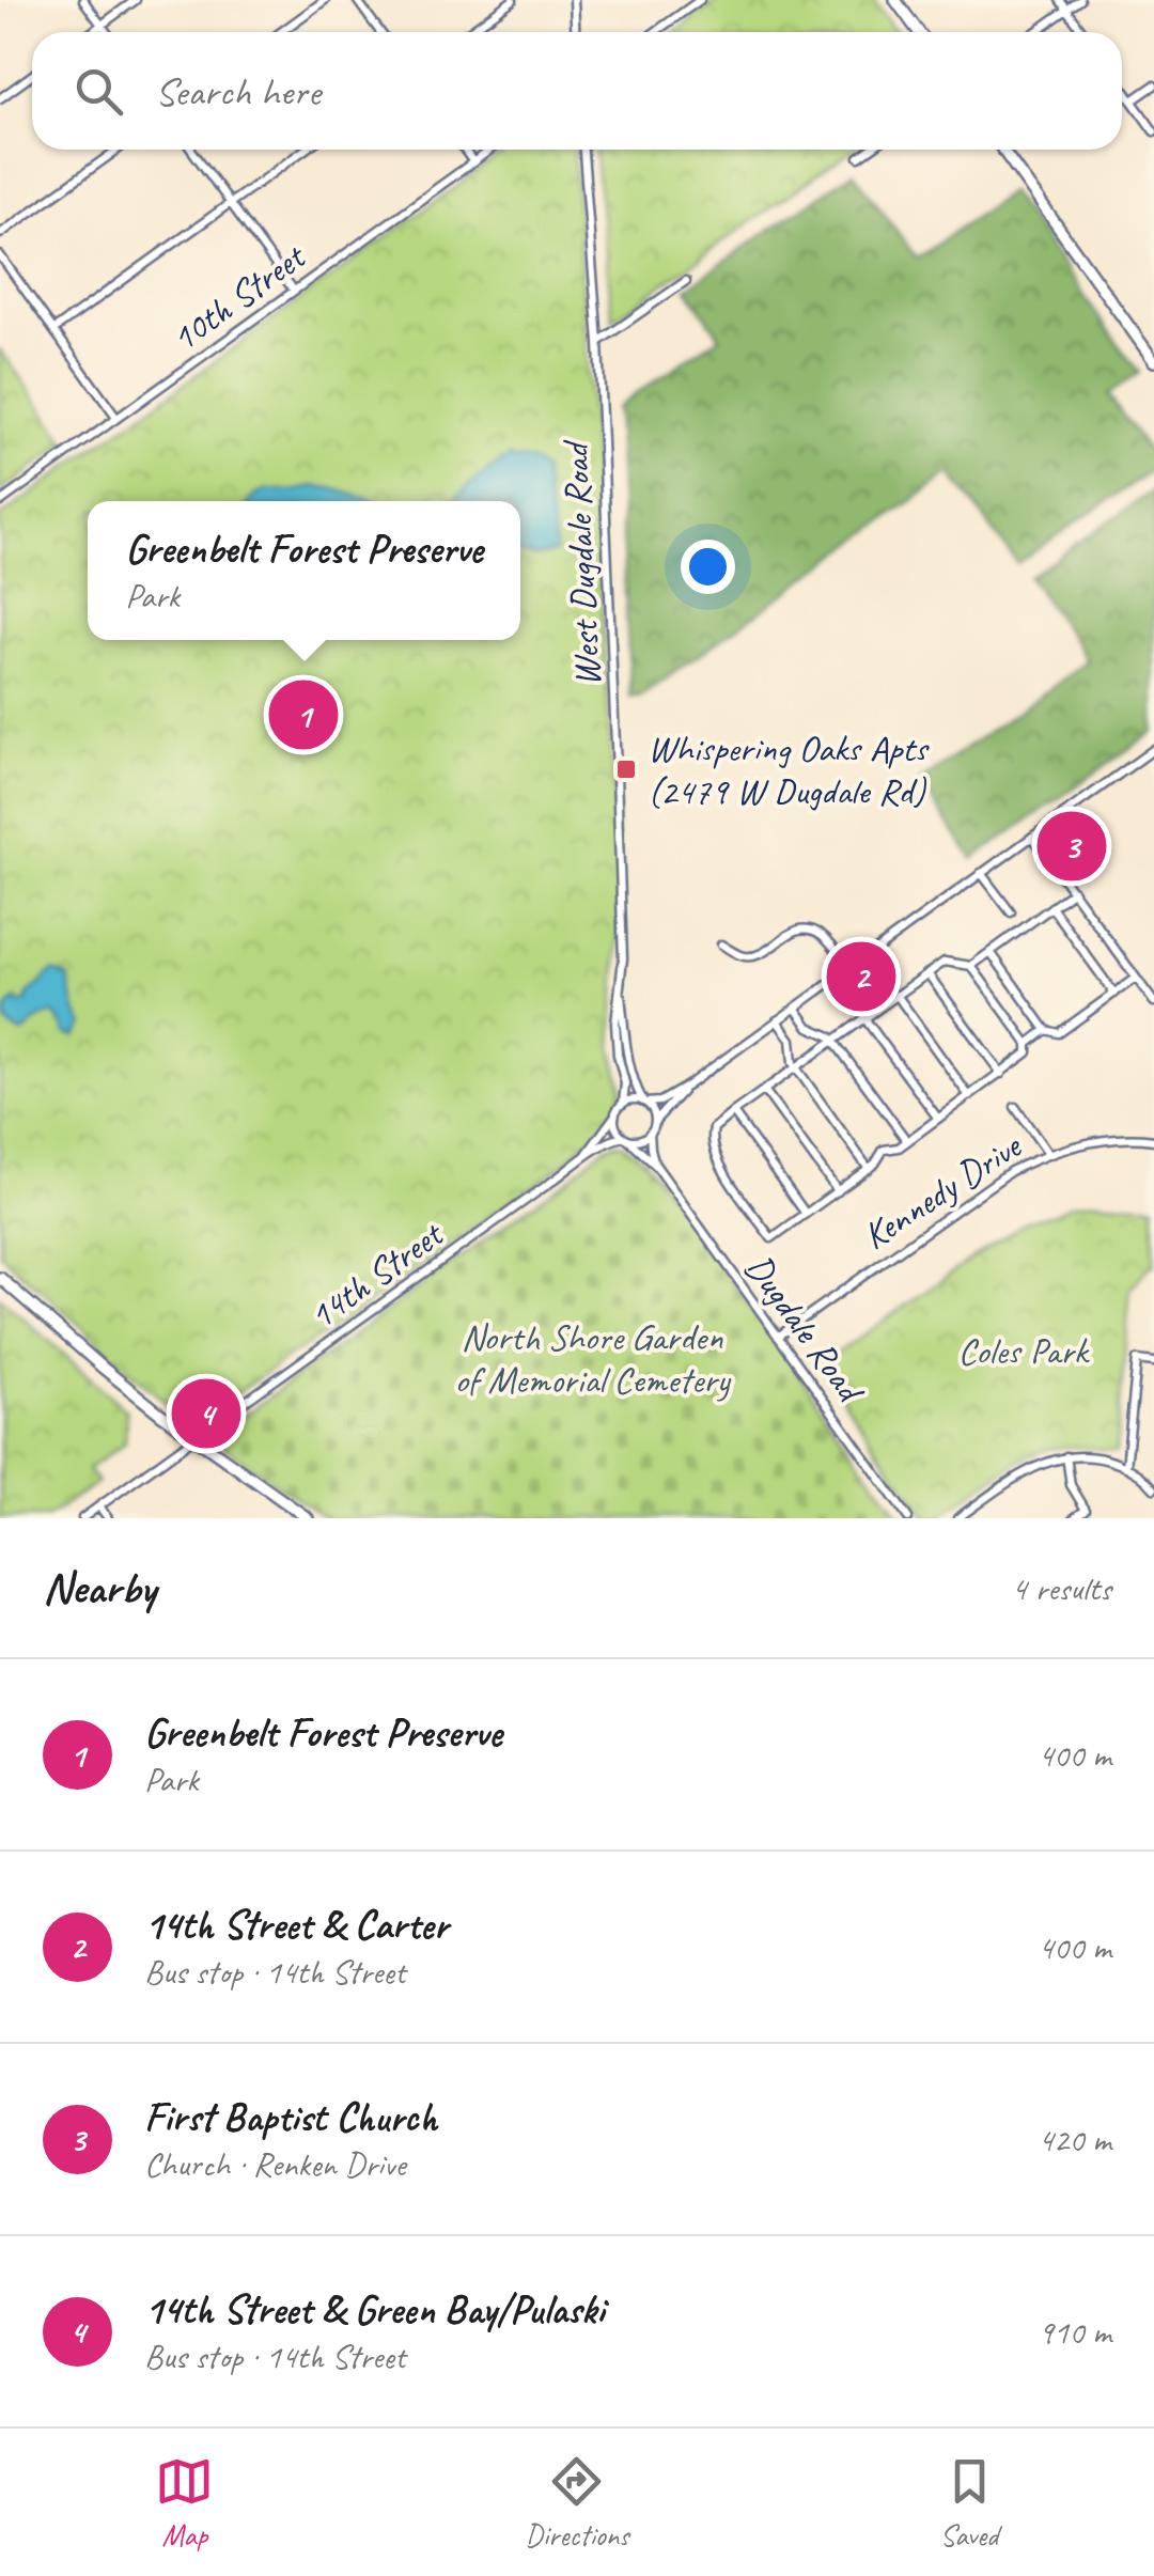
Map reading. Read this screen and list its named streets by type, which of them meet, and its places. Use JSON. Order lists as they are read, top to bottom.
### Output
{
  "streets": {
    "street": [
      "10th Street",
      "West Dugdale Road",
      "Kennedy Drive",
      "14th Street",
      "Dugdale Road"
    ]
  },
  "crossings": [
    ["Kennedy Drive", "Dugdale Road"]
  ],
  "parks": ["North Shore Garden of Memorial Cemetery", "Coles Park"],
  "places": {
    "transit": ["Whispering Oaks Apts (2479 W Dugdale Rd)"]
  },
  "page": {
    "search": "Search here",
    "popup": ["Greenbelt Forest Preserve", "Park"],
    "pins": [
      "1",
      "3",
      "2",
      "4"
    ],
    "heading": ["Nearby", "4 results"],
    "list": [
      {
        "mark": "1",
        "name": "Greenbelt Forest Preserve",
        "note": "Park",
        "value": "400 m"
      },
      {
        "mark": "2",
        "name": "14th Street & Carter",
        "note": "Bus stop · 14th Street",
        "value": "400 m"
      },
      {
        "mark": "3",
        "name": "First Baptist Church",
        "note": "Church · Renken Drive",
        "value": "420 m"
      },
      {
        "mark": "4",
        "name": "14th Street & Green Bay/Pulaski",
        "note": "Bus stop · 14th Street",
        "value": "910 m"
      }
    ],
    "nav": ["Map", "Directions", "Saved"]
  }
}
